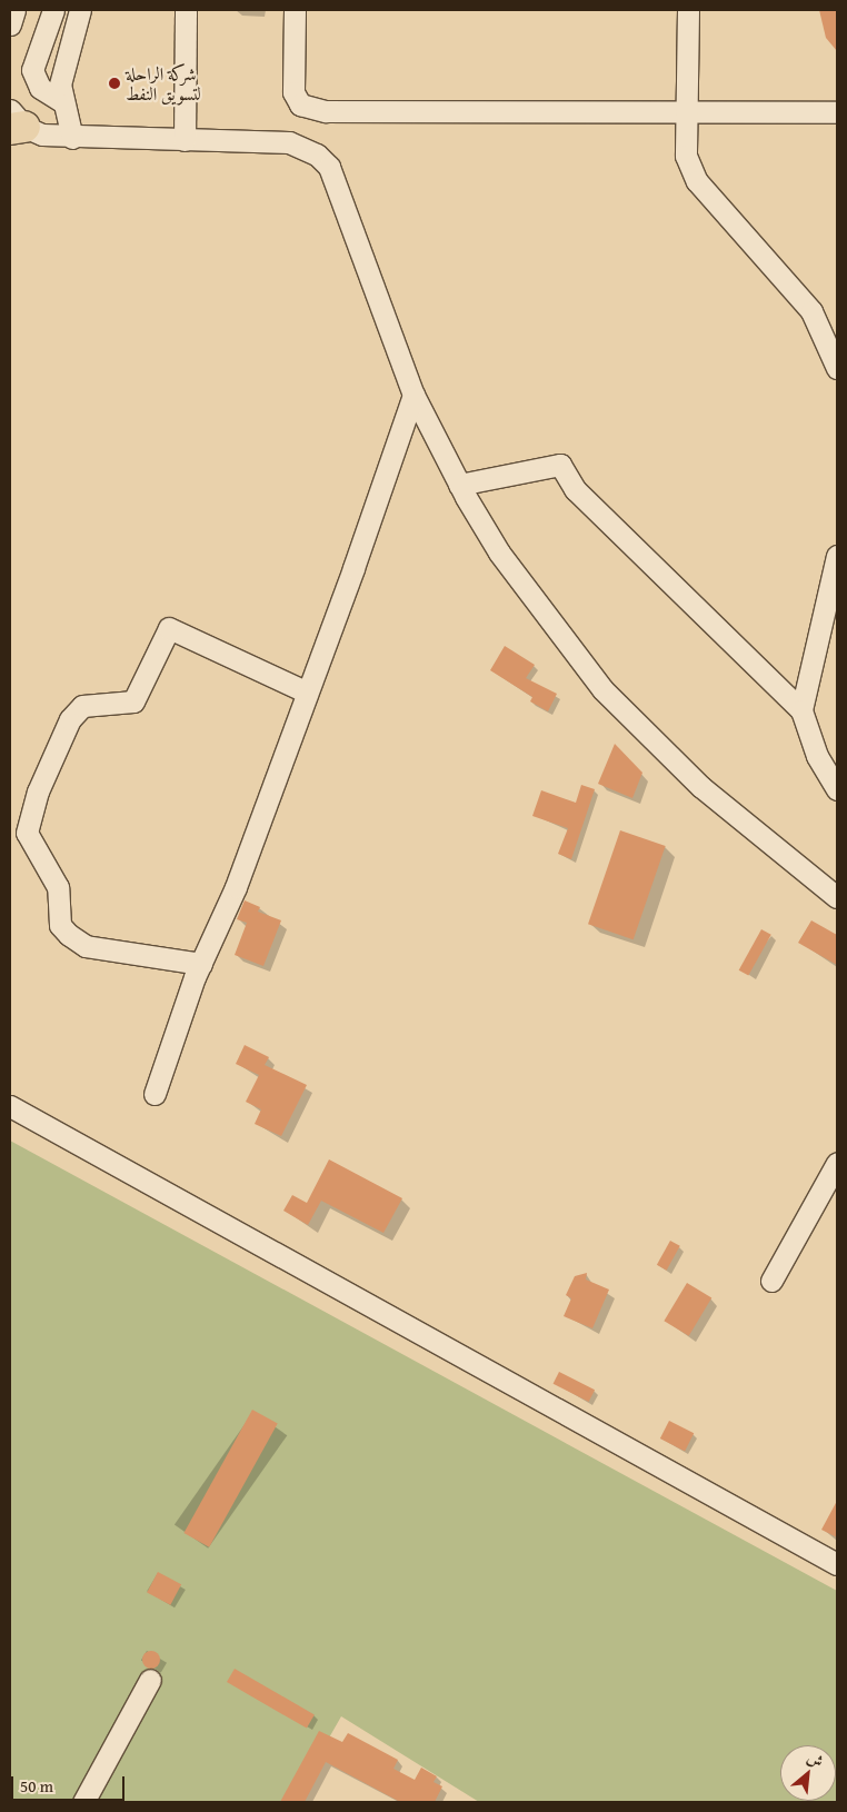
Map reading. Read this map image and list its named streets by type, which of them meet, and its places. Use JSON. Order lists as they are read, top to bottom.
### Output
{
  "places": ["شركة الراحلة لتسويق النفط"],
  "scale_bar": "50 m",
  "north": "top right"
}
